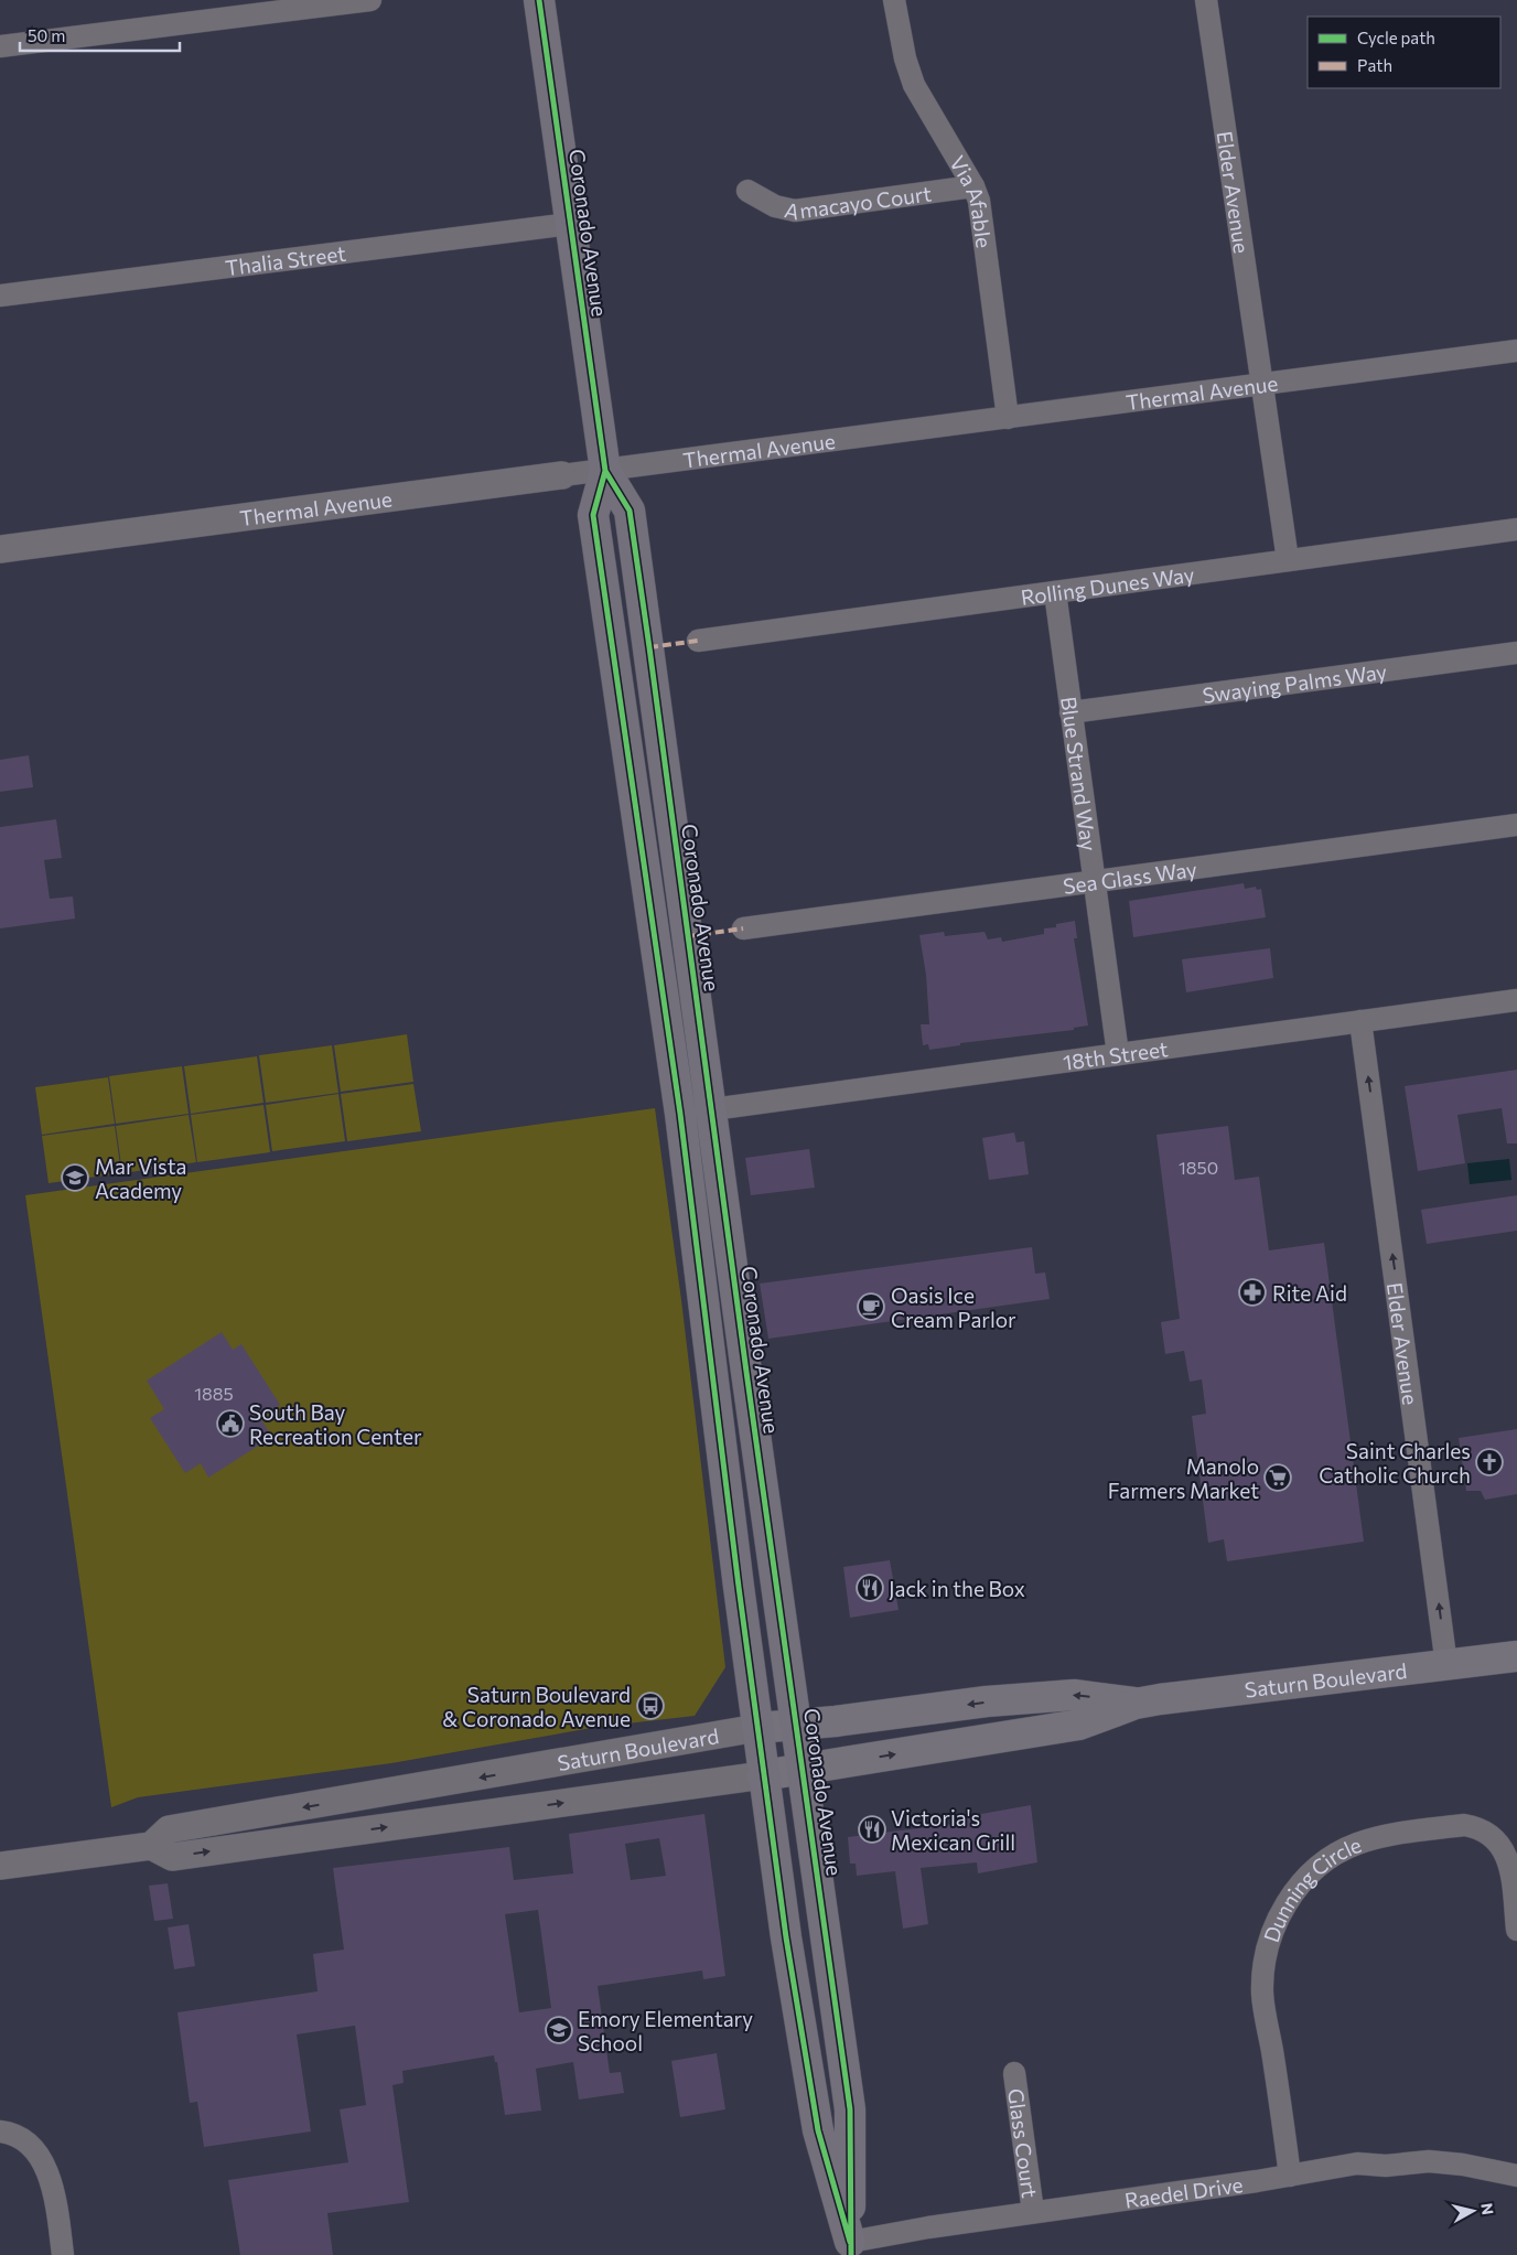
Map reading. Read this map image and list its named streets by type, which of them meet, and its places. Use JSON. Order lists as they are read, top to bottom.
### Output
{
  "streets": {
    "main road": ["Coronado Avenue", "Saturn Boulevard"],
    "street": [
      "Elder Avenue",
      "Amacayo Court",
      "Via Afable",
      "Thalia Street",
      "Thermal Avenue",
      "Rolling Dunes Way",
      "Swaying Palms Way",
      "Blue Strand Way",
      "Sea Glass Way",
      "18th Street",
      "Dunning Circle",
      "Glass Court",
      "Raedel Drive"
    ]
  },
  "crossings": [
    ["Elder Avenue", "Thermal Avenue"],
    ["Elder Avenue", "Rolling Dunes Way"],
    ["Elder Avenue", "18th Street"],
    ["Elder Avenue", "Saturn Boulevard"],
    ["Amacayo Court", "Via Afable"],
    ["Via Afable", "Thermal Avenue"],
    ["Coronado Avenue", "Thalia Street"],
    ["Coronado Avenue", "Thermal Avenue"],
    ["Coronado Avenue", "18th Street"],
    ["Coronado Avenue", "Saturn Boulevard"],
    ["Coronado Avenue", "Raedel Drive"],
    ["Rolling Dunes Way", "Blue Strand Way"],
    ["Swaying Palms Way", "Blue Strand Way"],
    ["Blue Strand Way", "Sea Glass Way"],
    ["Blue Strand Way", "18th Street"],
    ["Dunning Circle", "Raedel Drive"],
    ["Glass Court", "Raedel Drive"]
  ],
  "one_way": ["Elder Avenue"],
  "places": {
    "school or university": ["Mar Vista Academy", "Emory Elementary School"],
    "pharmacy": ["Rite Aid"],
    "cafe": ["Oasis Ice Cream Parlor"],
    "public building": ["South Bay Recreation Center"],
    "church": ["Saint Charles Catholic Church"],
    "supermarket": ["Manolo Farmers Market"],
    "restaurant": ["Jack in the Box", "Victoria's Mexican Grill"],
    "bus stop": ["Saturn Boulevard & Coronado Avenue"]
  },
  "house_numbers": ["1850", "1885"],
  "legend": ["Cycle path", "Path"],
  "scale_bar": "50 m",
  "north": "right"
}
